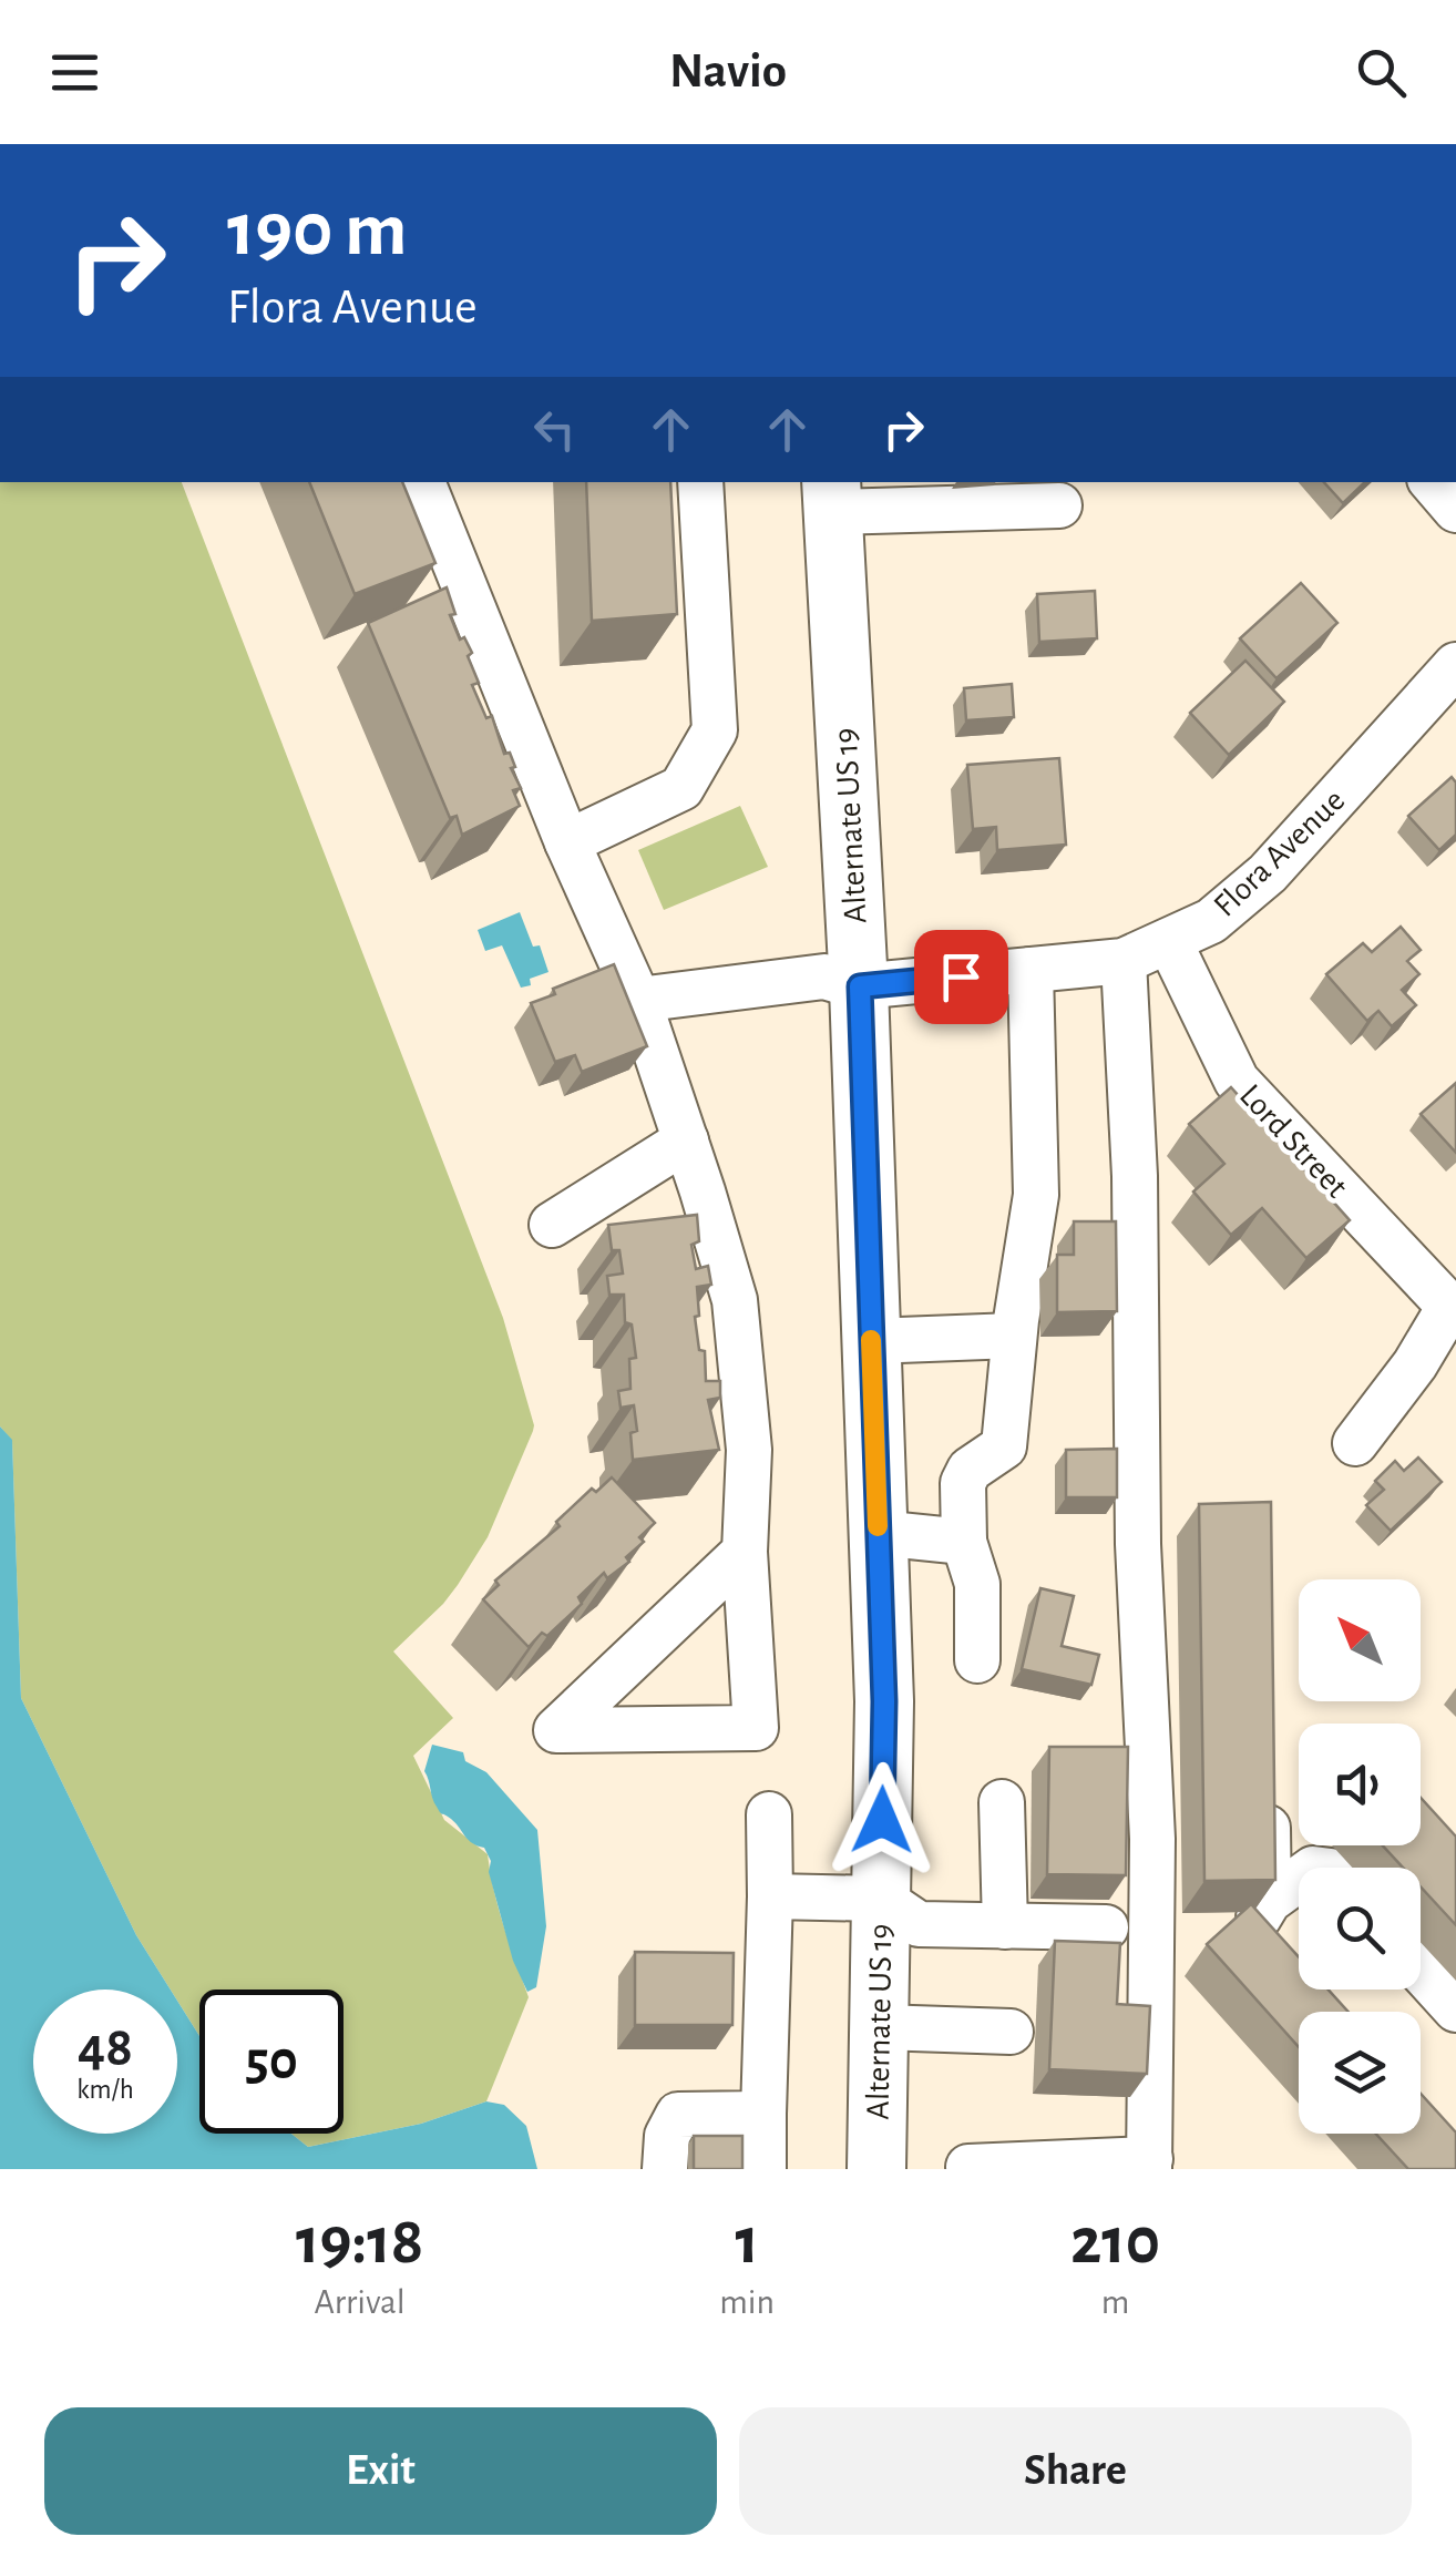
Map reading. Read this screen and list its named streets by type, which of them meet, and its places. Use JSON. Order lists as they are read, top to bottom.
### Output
{
  "streets": {
    "main road": ["Alternate US 19"],
    "street": ["Flora Avenue", "Lord Street"]
  },
  "crossings": [
    ["Alternate US 19", "Flora Avenue"],
    ["Flora Avenue", "Lord Street"]
  ],
  "north": "top left",
  "page": {
    "header": "Navio",
    "turn": ["190 m", "Flora Avenue"],
    "speed": "48 km/h",
    "limit": "50",
    "eta": [
      "19:18",
      "Arrival",
      "1",
      "min",
      "210",
      "m"
    ],
    "buttons": ["Exit", "Share"]
  }
}
